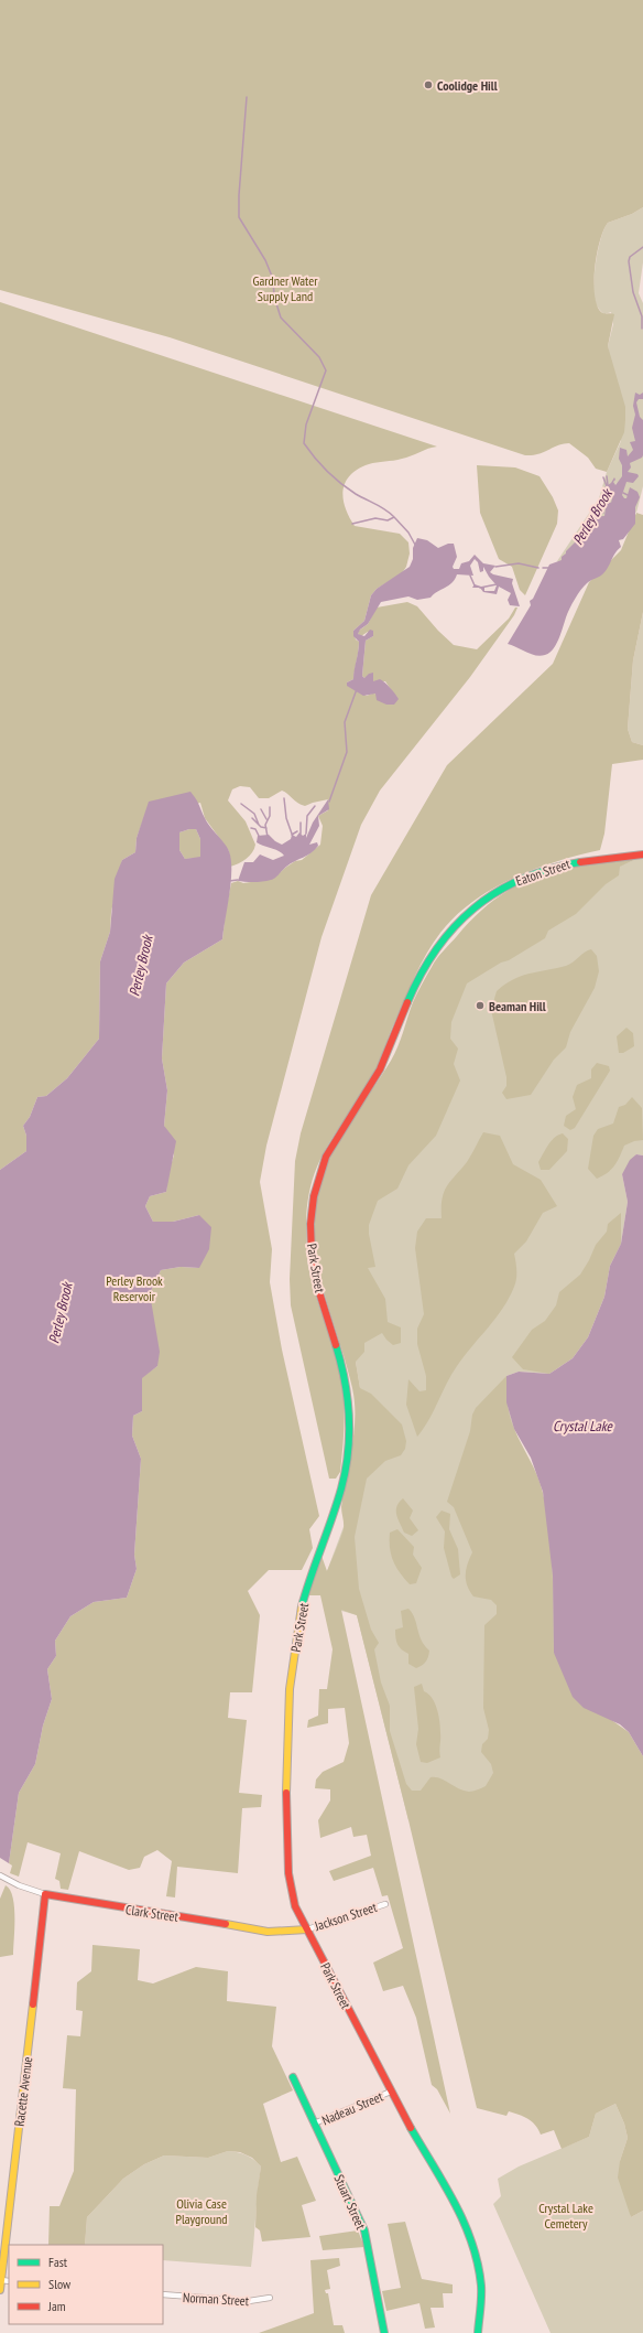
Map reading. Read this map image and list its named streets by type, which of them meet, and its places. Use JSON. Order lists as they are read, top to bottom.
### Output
{
  "streets": {
    "street": [
      "Eaton Street",
      "Park Street",
      "Clark Street",
      "Jackson Street",
      "Racette Avenue",
      "Nadeau Street",
      "Stuart Street",
      "Norman Street"
    ]
  },
  "crossings": [
    ["Eaton Street", "Park Street"],
    ["Park Street", "Clark Street"],
    ["Park Street", "Jackson Street"],
    ["Park Street", "Nadeau Street"],
    ["Clark Street", "Jackson Street"],
    ["Clark Street", "Racette Avenue"],
    ["Nadeau Street", "Stuart Street"]
  ],
  "water": ["Perley Brook", "Crystal Lake"],
  "parks": [
    "Gardner Water Supply Land",
    "Perley Brook Reservoir",
    "Olivia Case Playground",
    "Crystal Lake Cemetery"
  ],
  "places": ["Coolidge Hill", "Beaman Hill"],
  "legend": ["Fast", "Slow", "Jam"]
}
